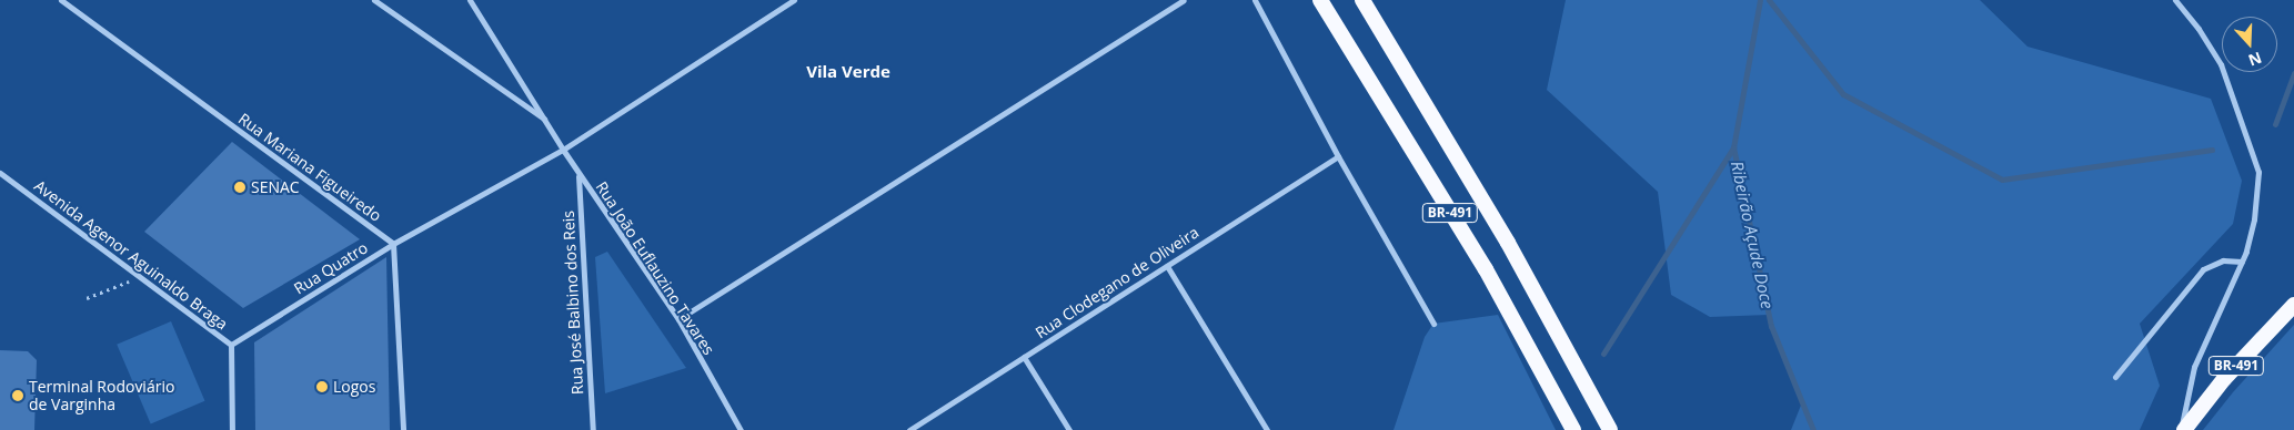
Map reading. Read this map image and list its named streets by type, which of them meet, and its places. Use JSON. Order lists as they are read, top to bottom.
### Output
{
  "streets": {
    "highway": ["BR-491"],
    "street": [
      "Rua Mariana Figueiredo",
      "Avenida Agenor Aguinaldo Braga",
      "Rua Quatro",
      "Rua João Euflauzino Tavares",
      "Rua Clodegano de Oliveira",
      "Rua José Balbino dos Reis"
    ]
  },
  "crossings": [
    ["Rua Mariana Figueiredo", "Rua Quatro"],
    ["Avenida Agenor Aguinaldo Braga", "Rua Quatro"],
    ["Rua Quatro", "Rua João Euflauzino Tavares"],
    ["Rua João Euflauzino Tavares", "Rua José Balbino dos Reis"]
  ],
  "districts": ["Vila Verde"],
  "water": ["Ribeirão Açude Doce"],
  "places": ["SENAC", "Logos", "Terminal Rodoviário de Varginha"],
  "north": "bottom"
}
